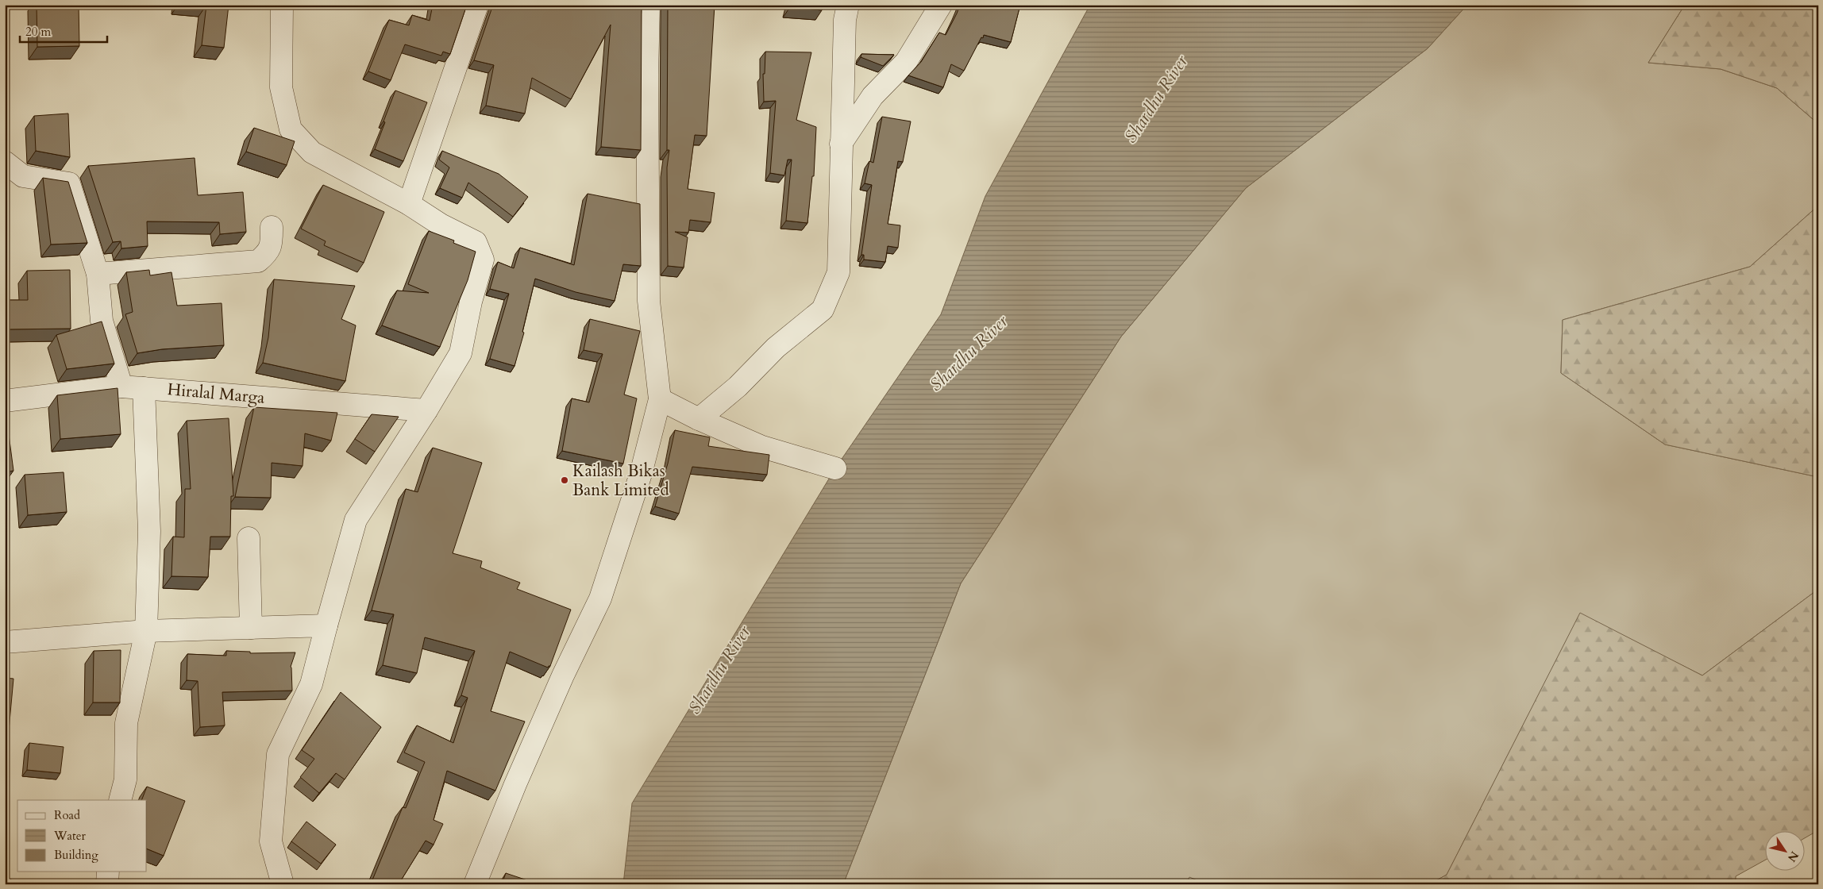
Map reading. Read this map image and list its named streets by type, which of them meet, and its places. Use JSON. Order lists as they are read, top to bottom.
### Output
{
  "streets": {
    "street": ["Hiralal Marga"]
  },
  "water": ["Shardhu River"],
  "places": ["Kailash Bikas Bank Limited"],
  "legend": ["Road", "Water", "Building"],
  "scale_bar": "20 m",
  "north": "bottom right"
}
